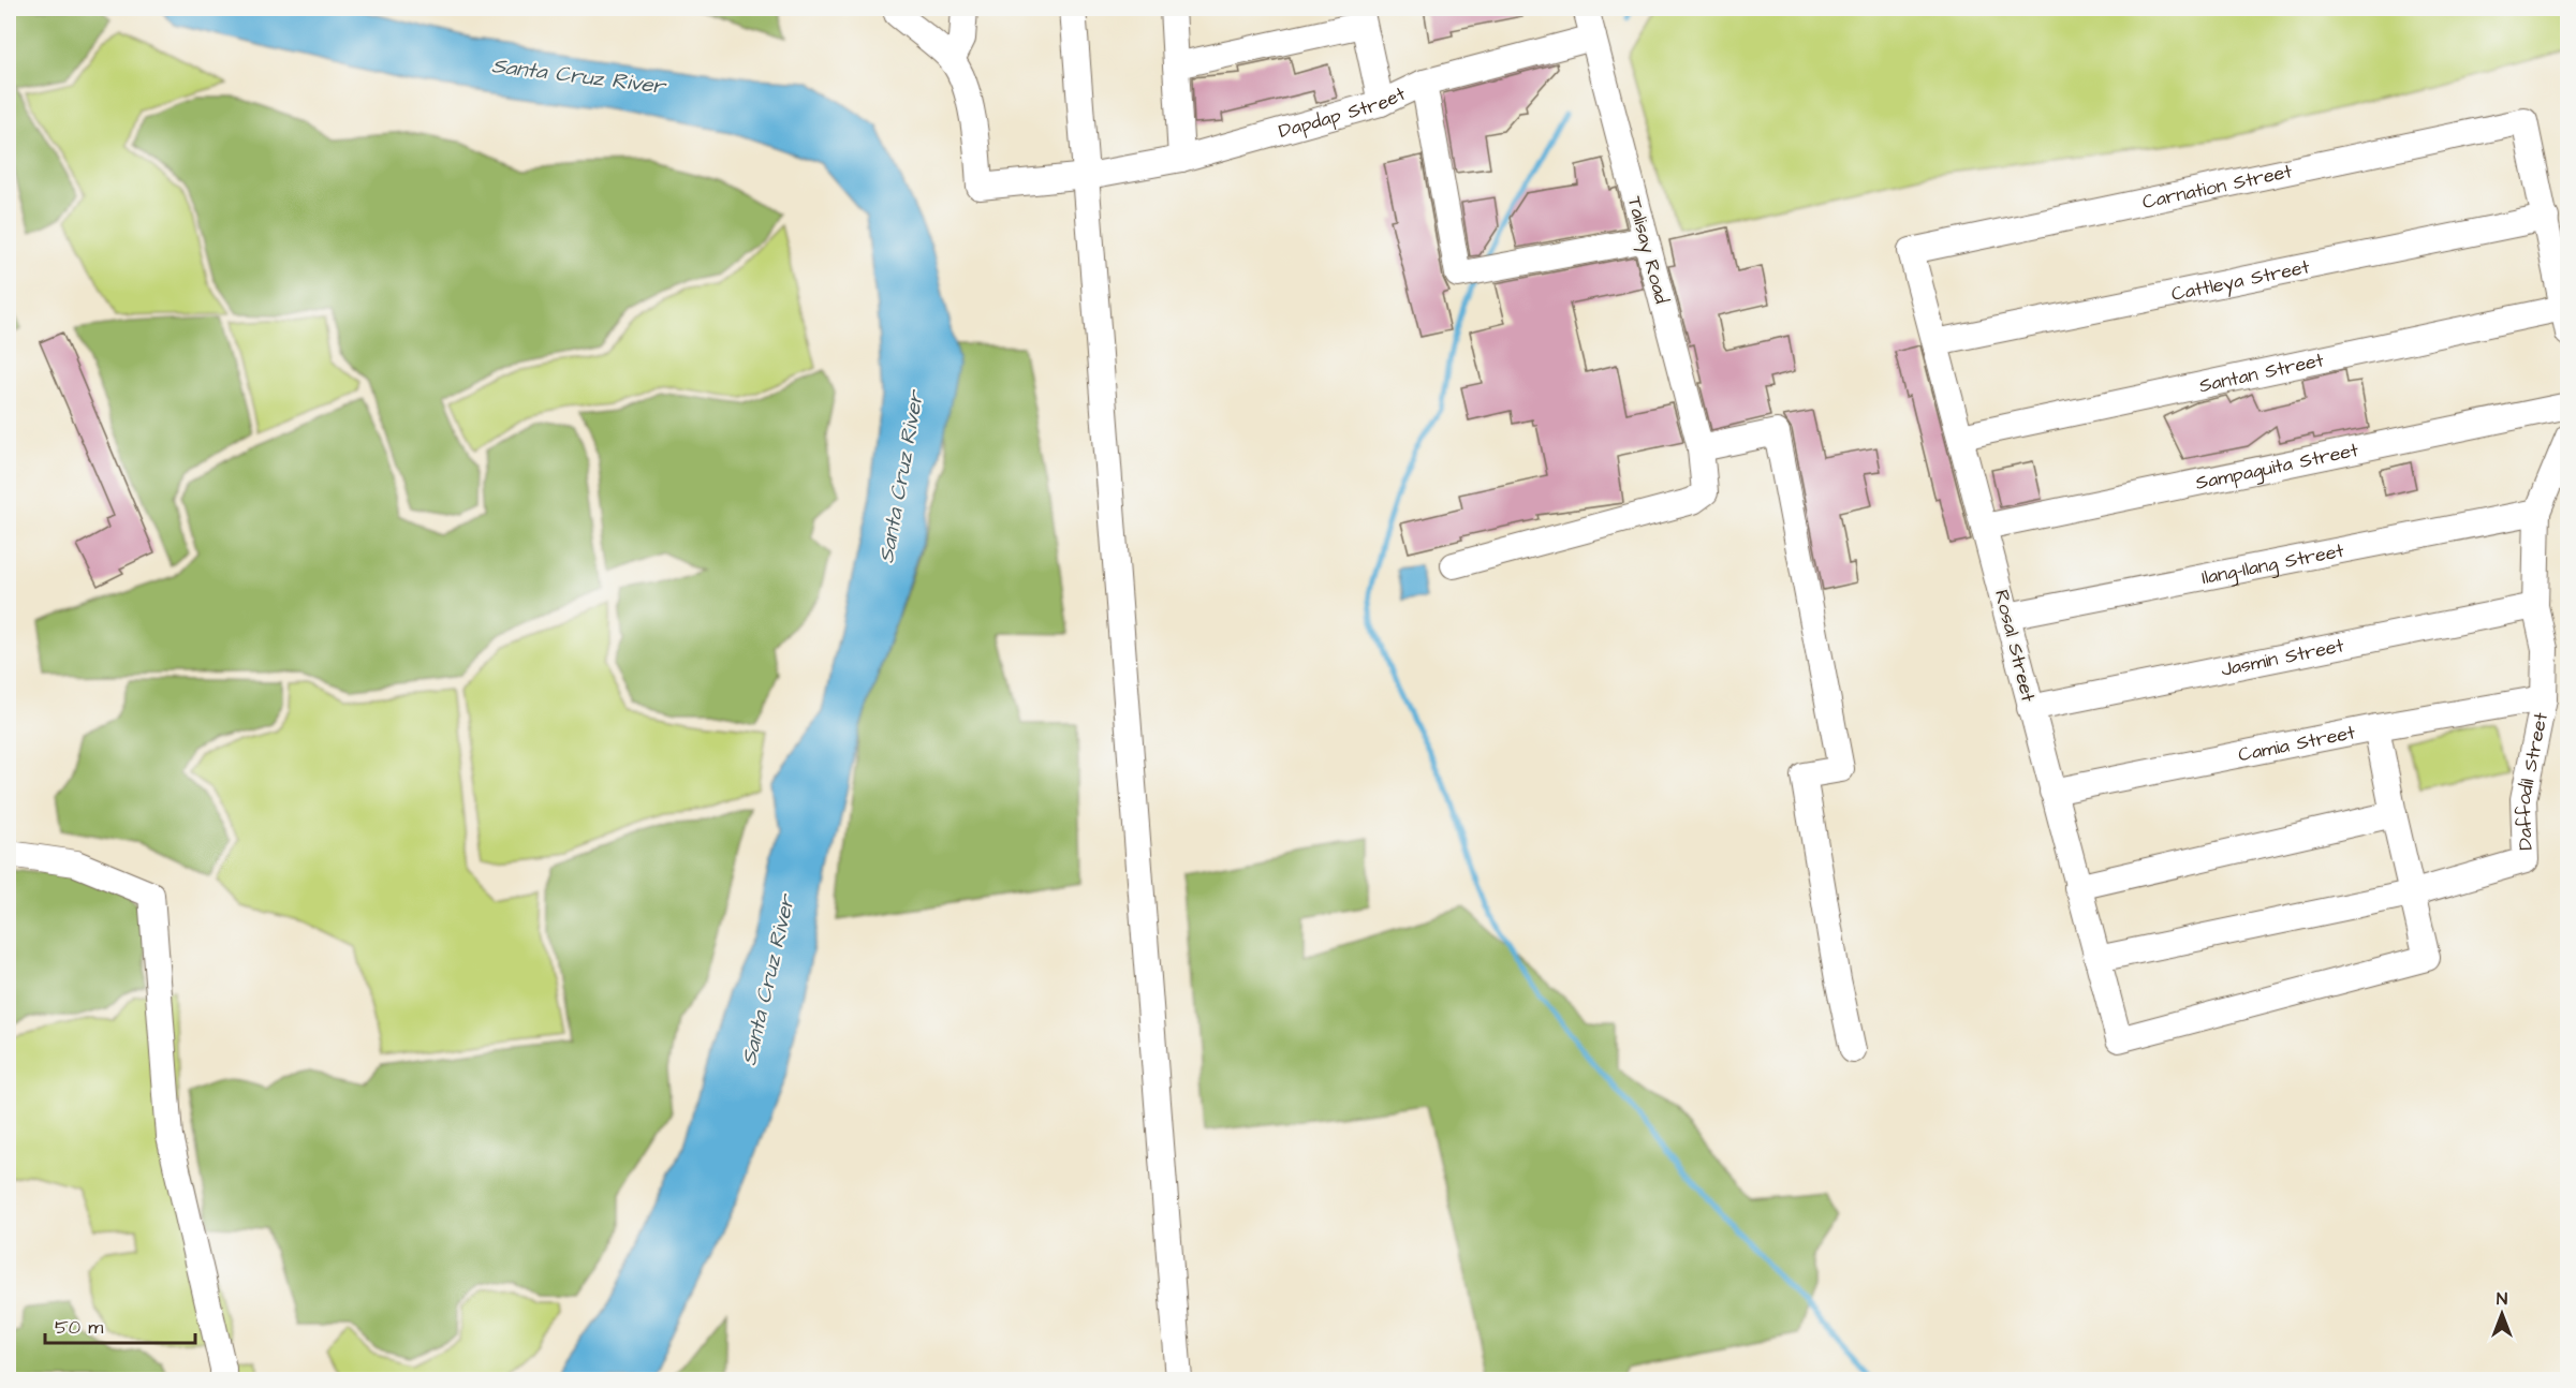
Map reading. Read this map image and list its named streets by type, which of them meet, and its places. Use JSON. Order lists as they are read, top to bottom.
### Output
{
  "streets": {
    "street": [
      "Dapdap Street",
      "Carnation Street",
      "Talisay Road",
      "Cattleya Street",
      "Santan Street",
      "Sampaguita Street",
      "Ilang-Ilang Street",
      "Rosal Street",
      "Jasmin Street",
      "Camia Street",
      "Daffodil Street"
    ]
  },
  "crossings": [
    ["Dapdap Street", "Talisay Road"],
    ["Carnation Street", "Cattleya Street"],
    ["Carnation Street", "Rosal Street"],
    ["Cattleya Street", "Rosal Street"],
    ["Santan Street", "Rosal Street"],
    ["Sampaguita Street", "Rosal Street"],
    ["Ilang-Ilang Street", "Rosal Street"],
    ["Ilang-Ilang Street", "Daffodil Street"],
    ["Rosal Street", "Jasmin Street"],
    ["Rosal Street", "Camia Street"],
    ["Rosal Street", "Daffodil Street"],
    ["Jasmin Street", "Daffodil Street"],
    ["Camia Street", "Daffodil Street"]
  ],
  "water": ["Santa Cruz River"],
  "scale_bar": "50 m",
  "north": "top"
}
